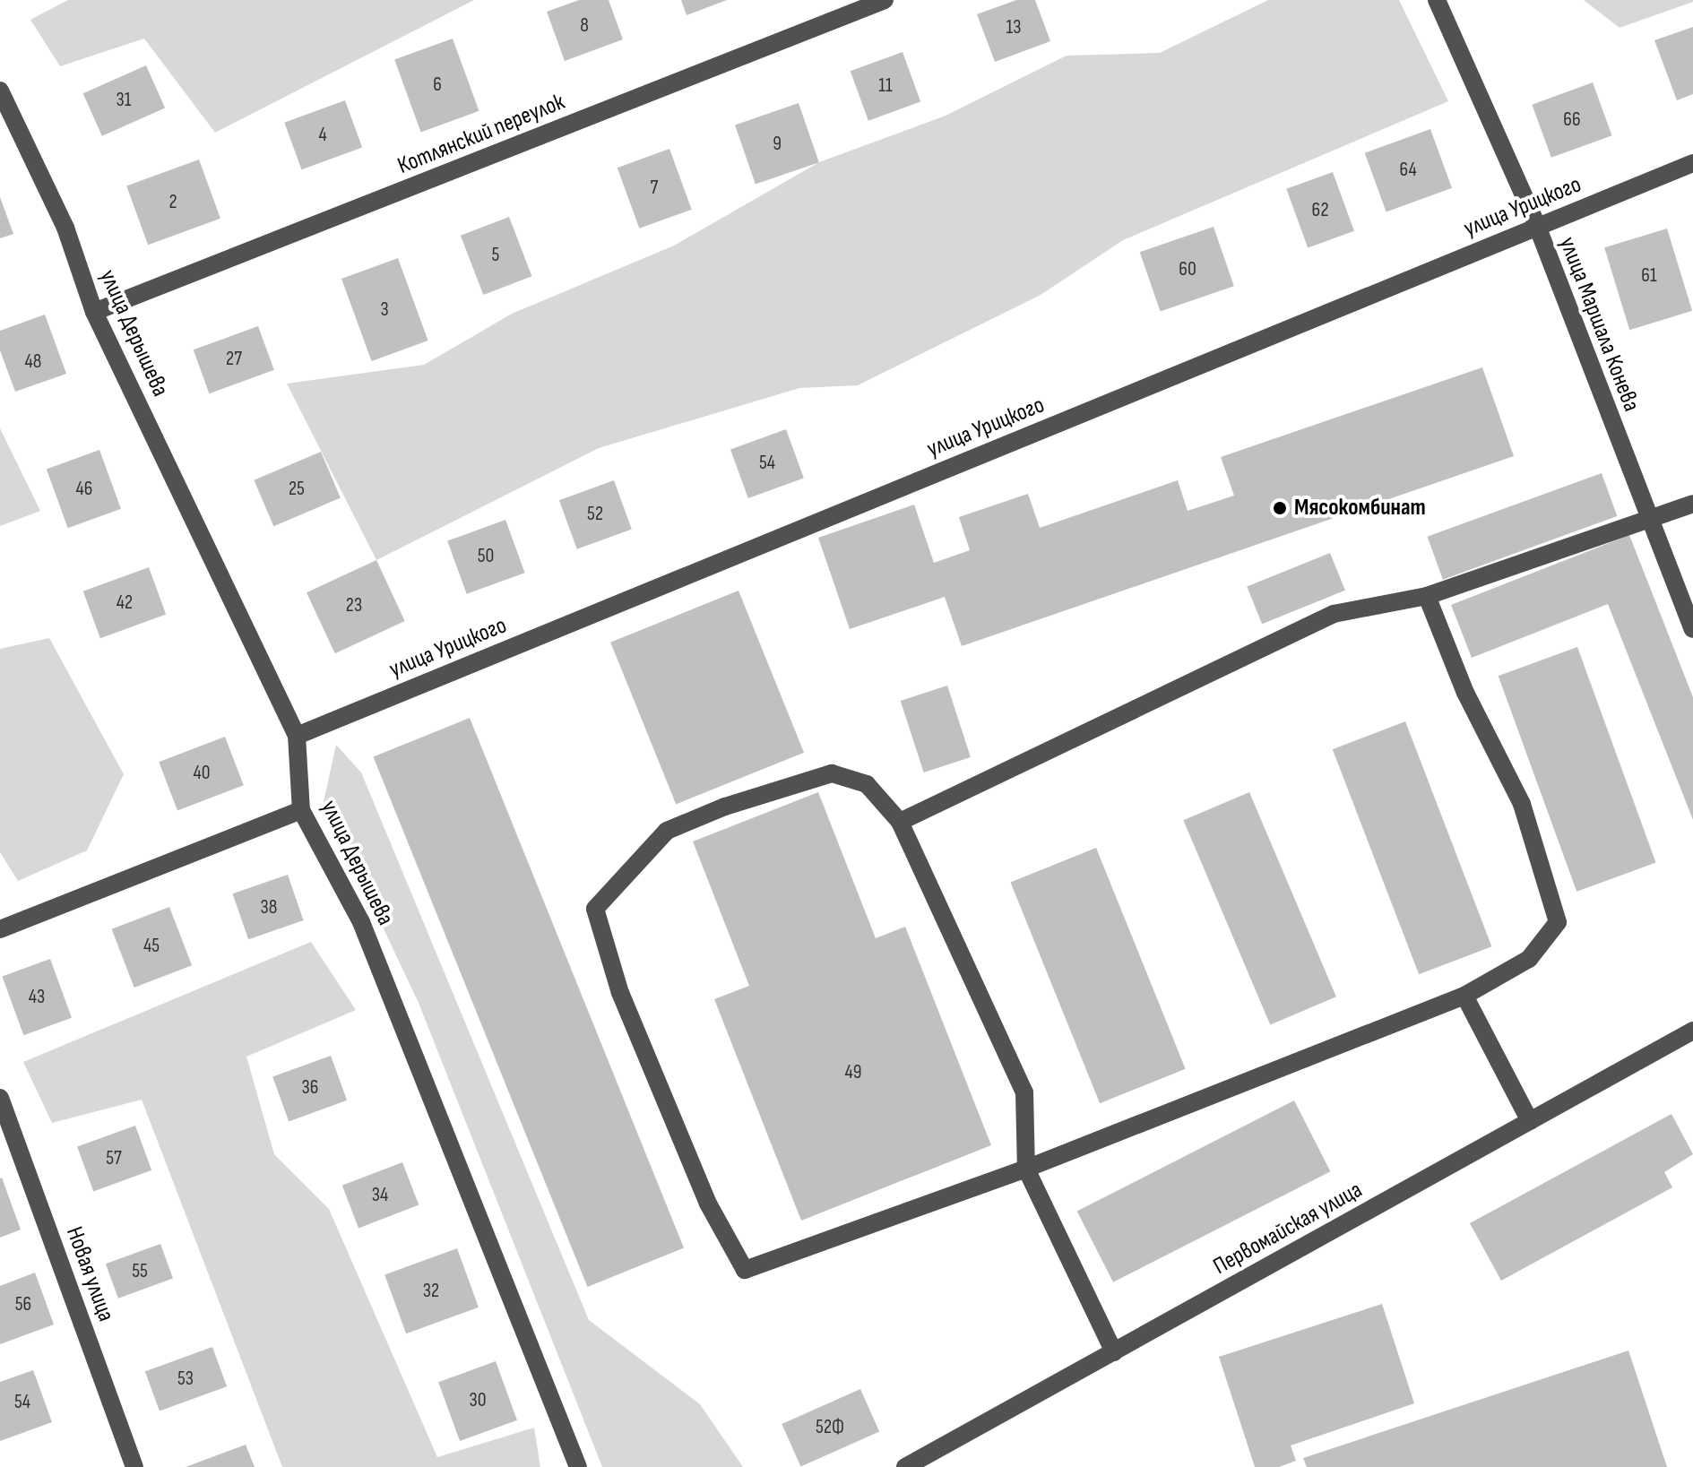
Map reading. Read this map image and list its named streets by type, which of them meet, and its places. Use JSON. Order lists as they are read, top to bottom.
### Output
{
  "streets": {
    "street": [
      "Котлянский переулок",
      "улица Урицкого",
      "улица Маршала Конева",
      "улица Дерышева",
      "Первомайская улица",
      "Новая улица"
    ]
  },
  "crossings": [
    ["Котлянский переулок", "улица Дерышева"],
    ["улица Урицкого", "улица Маршала Конева"],
    ["улица Урицкого", "улица Дерышева"]
  ],
  "places": ["Мясокомбинат"],
  "house_numbers": [
    "8",
    "13",
    "6",
    "11",
    "31",
    "66",
    "4",
    "9",
    "64",
    "7",
    "2",
    "62",
    "5",
    "60",
    "61",
    "3",
    "27",
    "48",
    "54",
    "46",
    "25",
    "52",
    "50",
    "42",
    "23",
    "40",
    "38",
    "45",
    "43",
    "49",
    "36",
    "57",
    "34",
    "55",
    "32",
    "56",
    "53",
    "30",
    "54",
    "52Ф"
  ]
}
